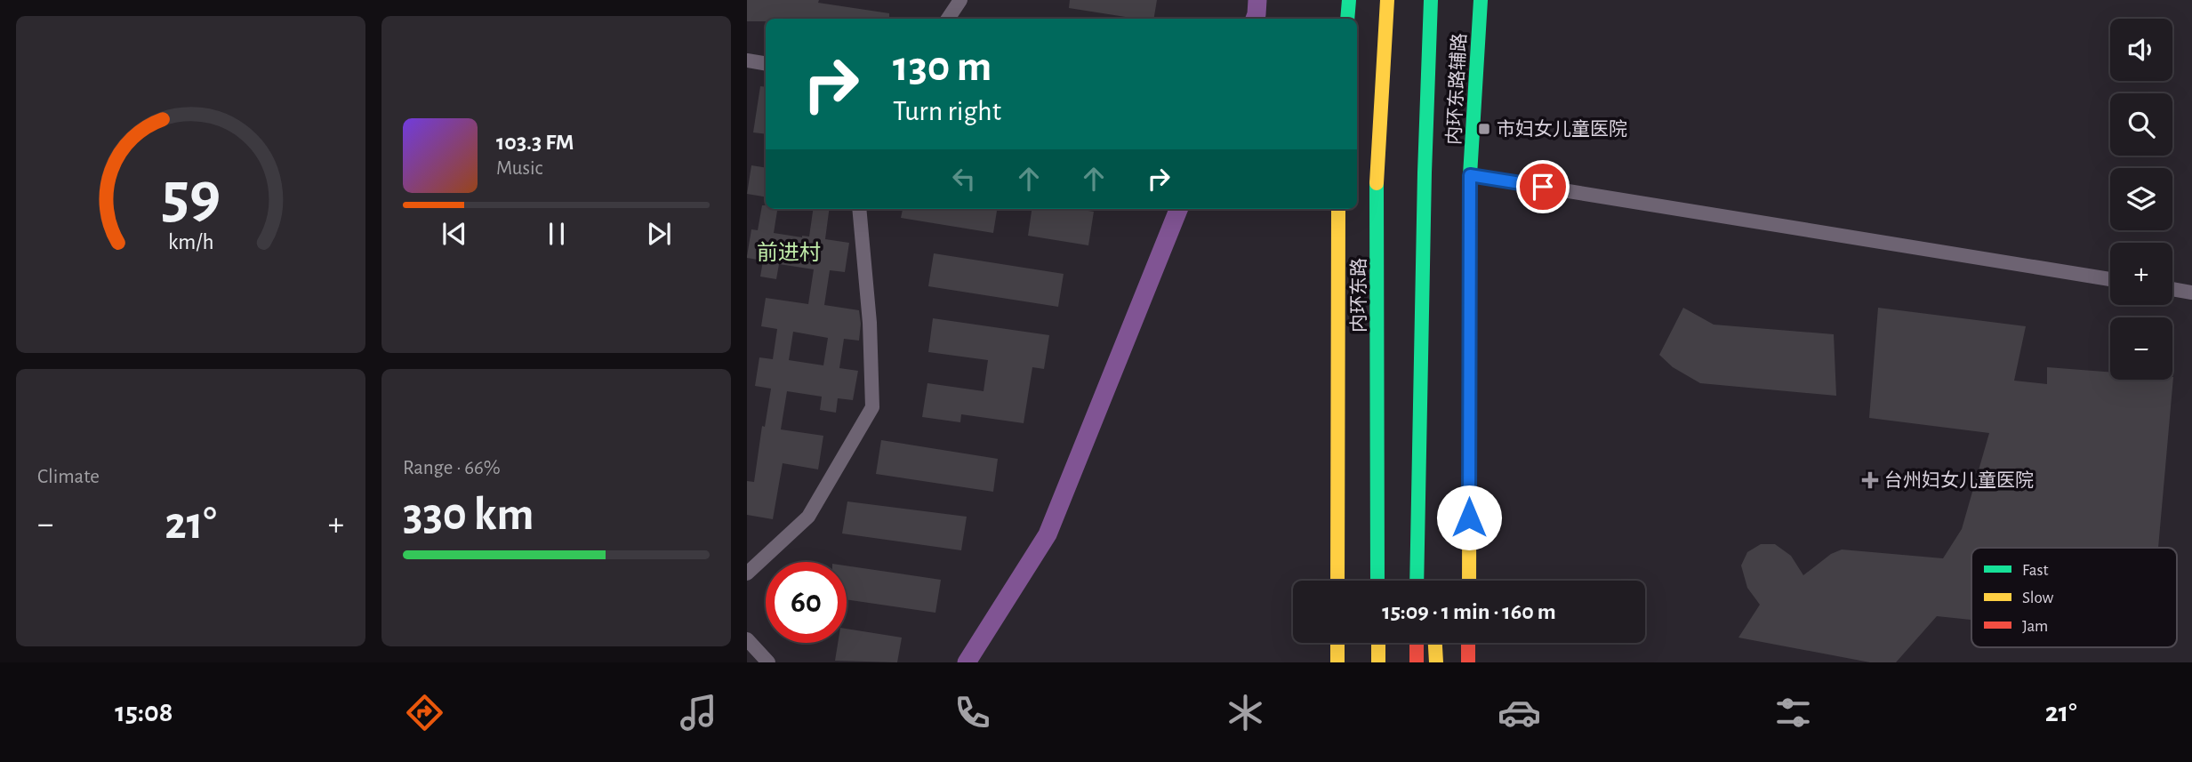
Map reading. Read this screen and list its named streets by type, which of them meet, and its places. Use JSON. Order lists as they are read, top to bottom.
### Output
{
  "streets": {
    "main road": ["内环东路辅路", "内环东路"]
  },
  "districts": ["前进村"],
  "places": {
    "transit": ["市妇女儿童医院"],
    "health": ["台州妇女儿童医院"]
  },
  "legend": ["Fast", "Slow", "Jam"],
  "page": {
    "map_buttons": ["+", "−"],
    "turn": ["130 m", "Turn right"],
    "song": ["103.3 FM", "Music"],
    "tile": [
      "Climate",
      ["Range · 66%", "330 km"]
    ],
    "heat": ["−", "21°", "+"],
    "limit": "60",
    "trip": "15:09 · 1 min · 160 m",
    "tabs": ["15:08", "21°"],
    "gauge": ["59", "km/h"]
  }
}
